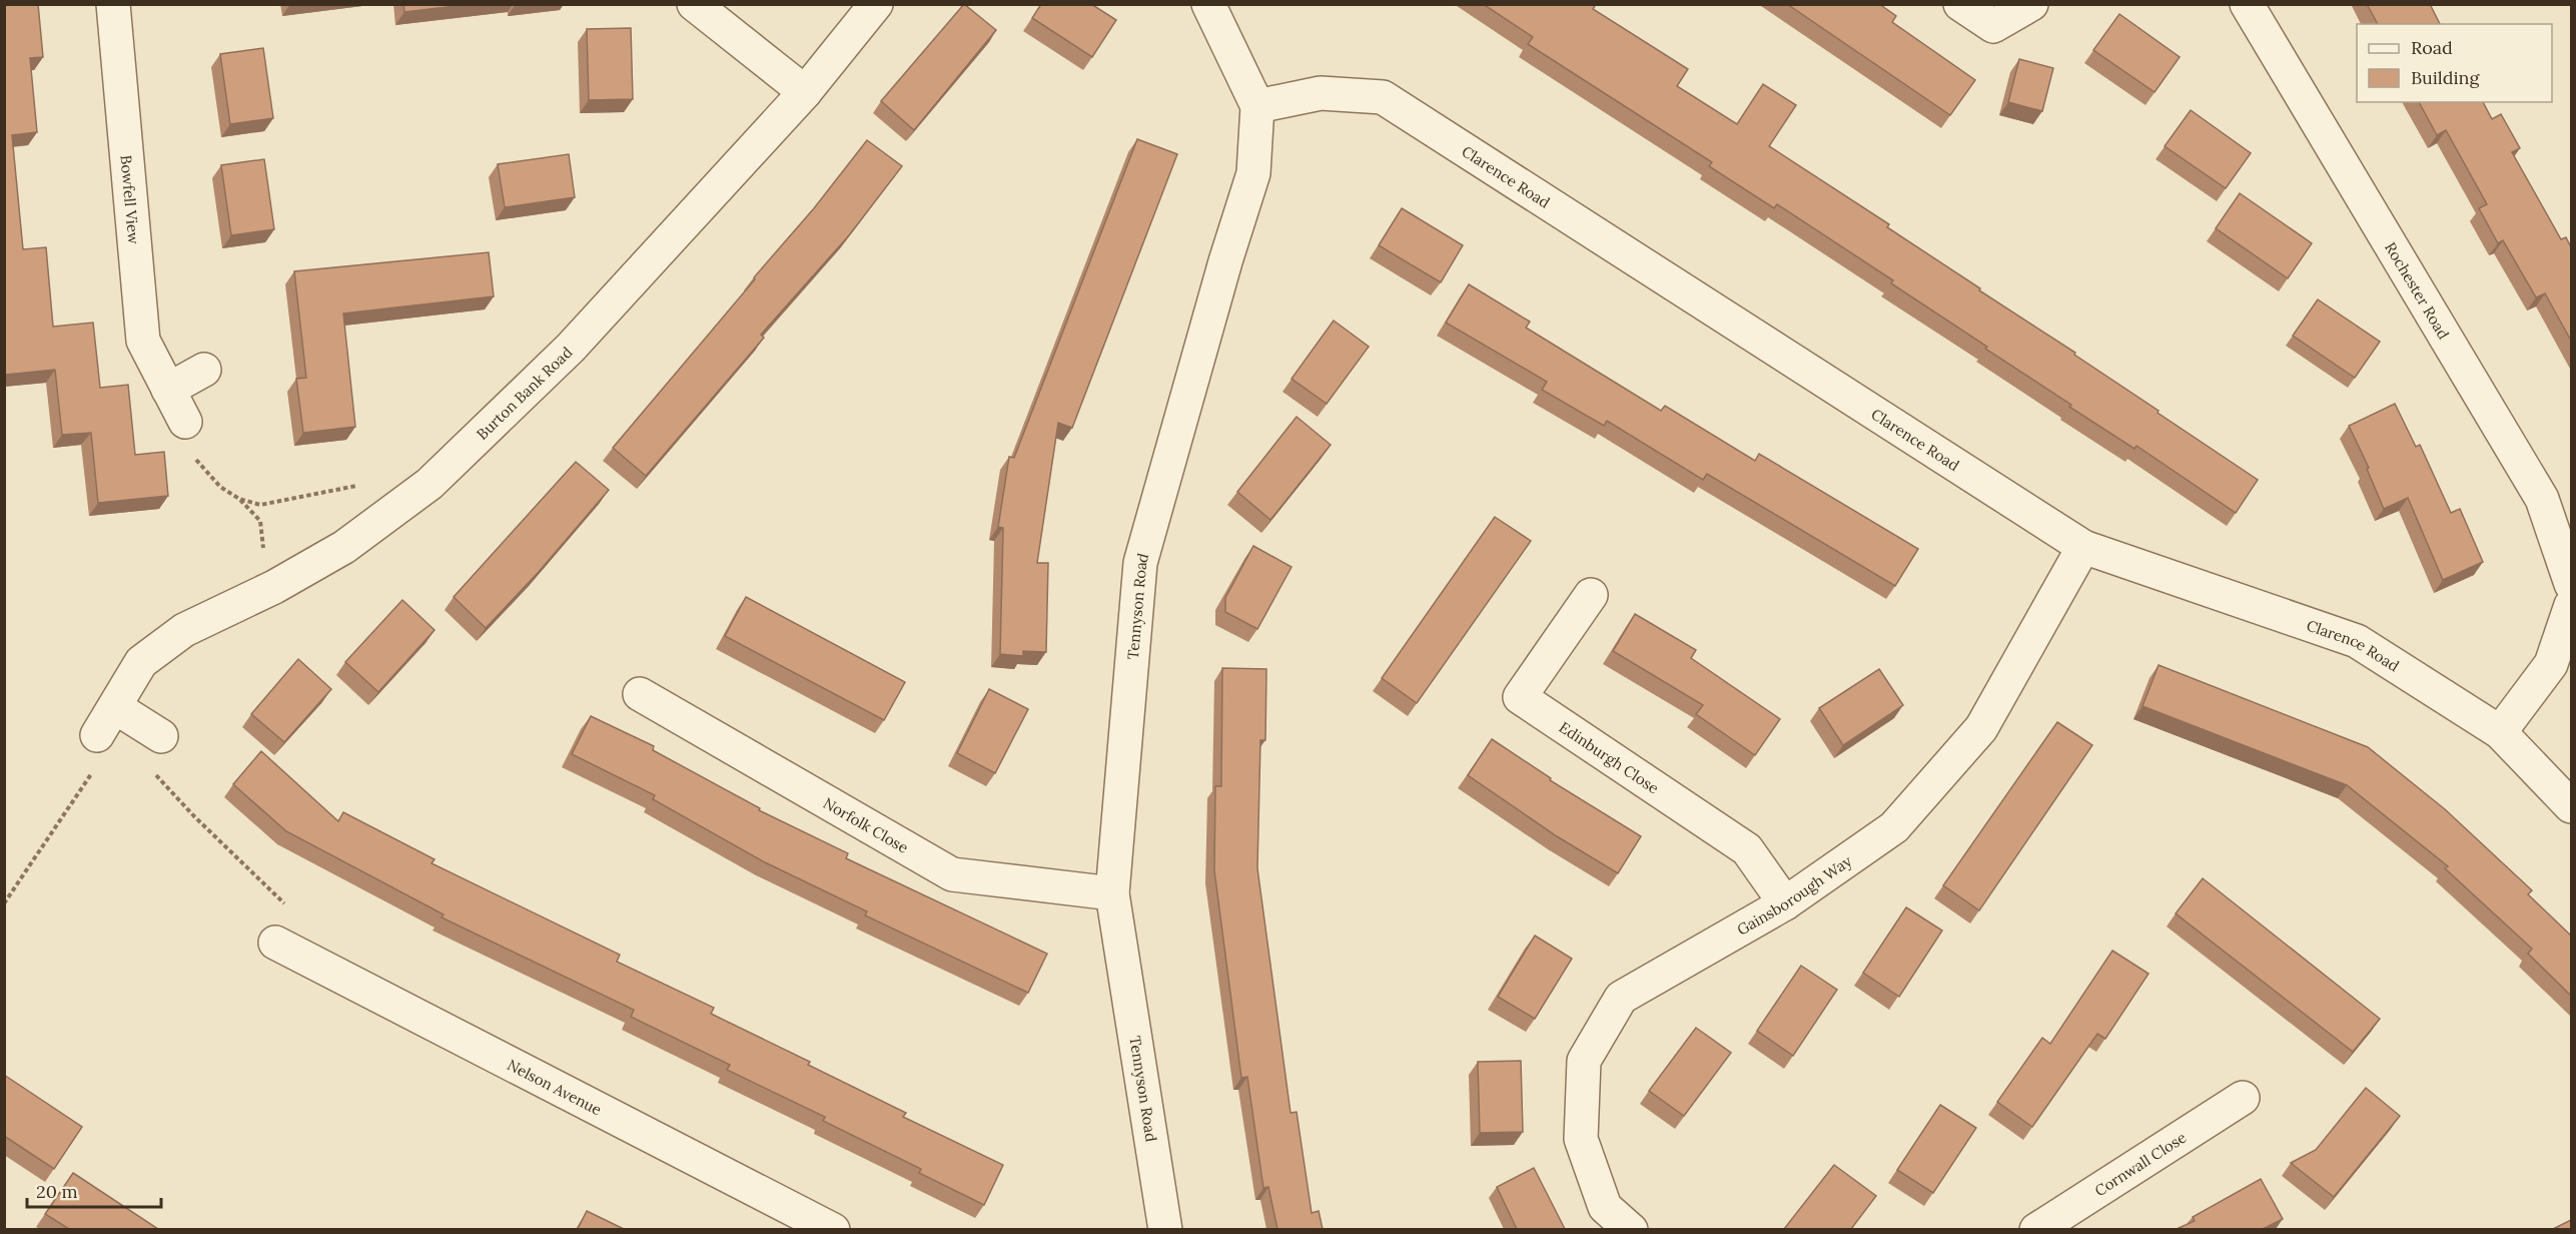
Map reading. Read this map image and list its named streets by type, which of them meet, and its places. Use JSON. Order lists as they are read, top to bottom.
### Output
{
  "streets": {
    "street": [
      "Clarence Road",
      "Bowfell View",
      "Rochester Road",
      "Burton Bank Road",
      "Tennyson Road",
      "Edinburgh Close",
      "Norfolk Close",
      "Gainsborough Way",
      "Nelson Avenue",
      "Cornwall Close"
    ]
  },
  "crossings": [
    ["Clarence Road", "Tennyson Road"],
    ["Clarence Road", "Gainsborough Way"],
    ["Tennyson Road", "Norfolk Close"],
    ["Edinburgh Close", "Gainsborough Way"]
  ],
  "legend": ["Road", "Building"],
  "scale_bar": "20 m"
}
